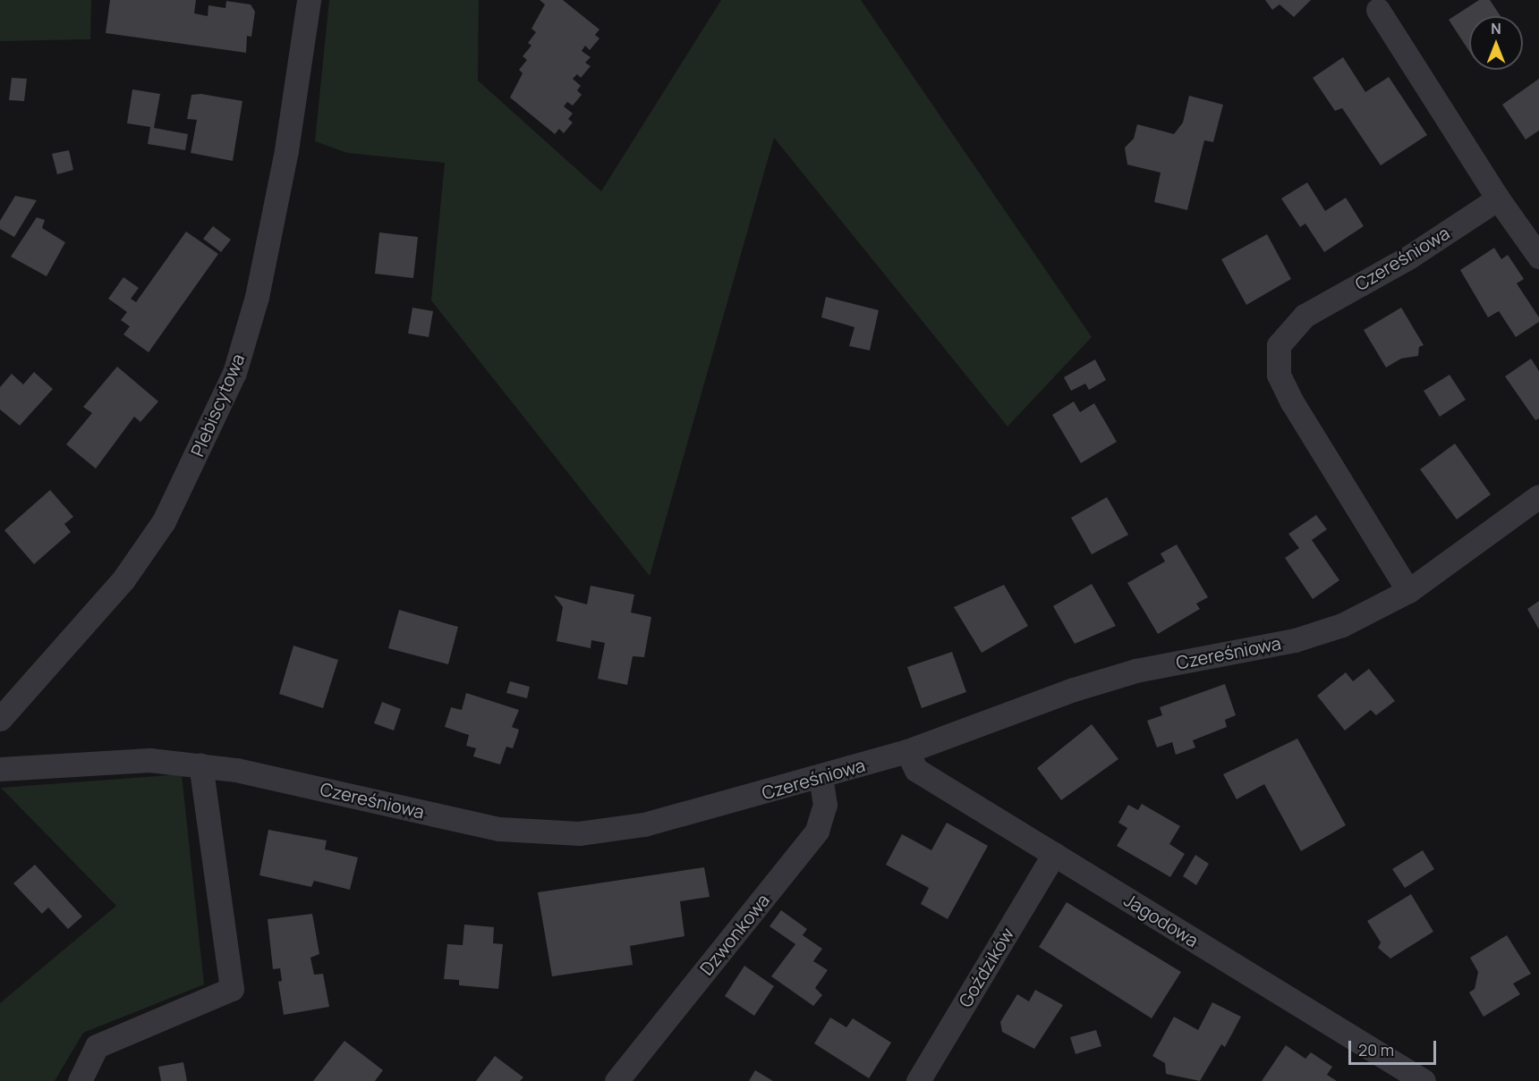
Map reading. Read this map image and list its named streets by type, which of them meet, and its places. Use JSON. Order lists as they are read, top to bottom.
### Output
{
  "streets": {
    "street": [
      "Czereśniowa",
      "Plebiscytowa",
      "Jagodowa",
      "Dzwonkowa",
      "Goździków"
    ]
  },
  "crossings": [
    ["Czereśniowa", "Jagodowa"],
    ["Czereśniowa", "Dzwonkowa"],
    ["Jagodowa", "Goździków"]
  ],
  "scale_bar": "20 m",
  "north": "top"
}
